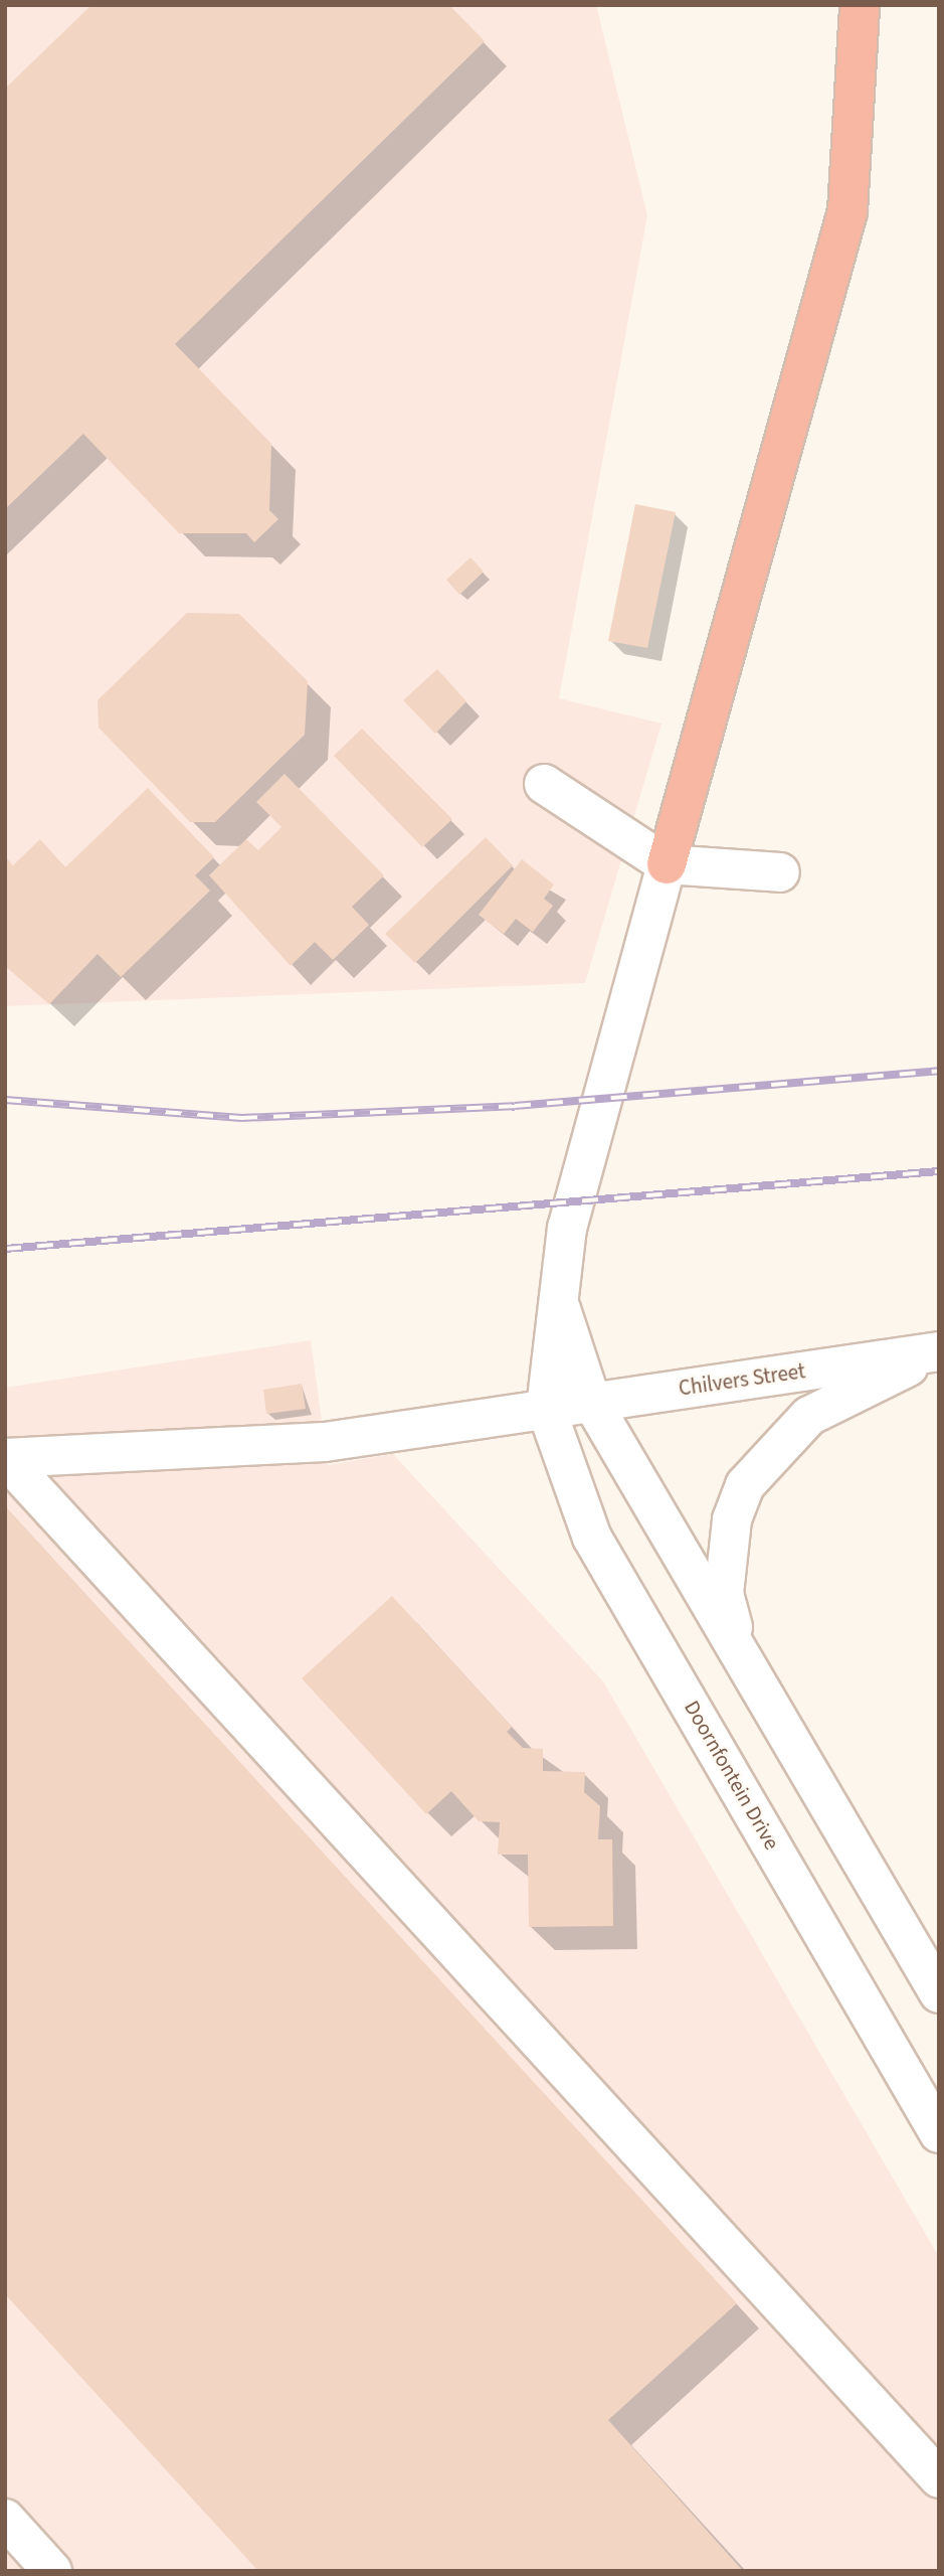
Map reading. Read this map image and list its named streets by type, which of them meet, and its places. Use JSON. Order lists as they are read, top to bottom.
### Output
{
  "streets": {
    "street": ["Chilvers Street", "Doornfontein Drive"]
  },
  "crossings": [
    ["Chilvers Street", "Doornfontein Drive"]
  ]
}
